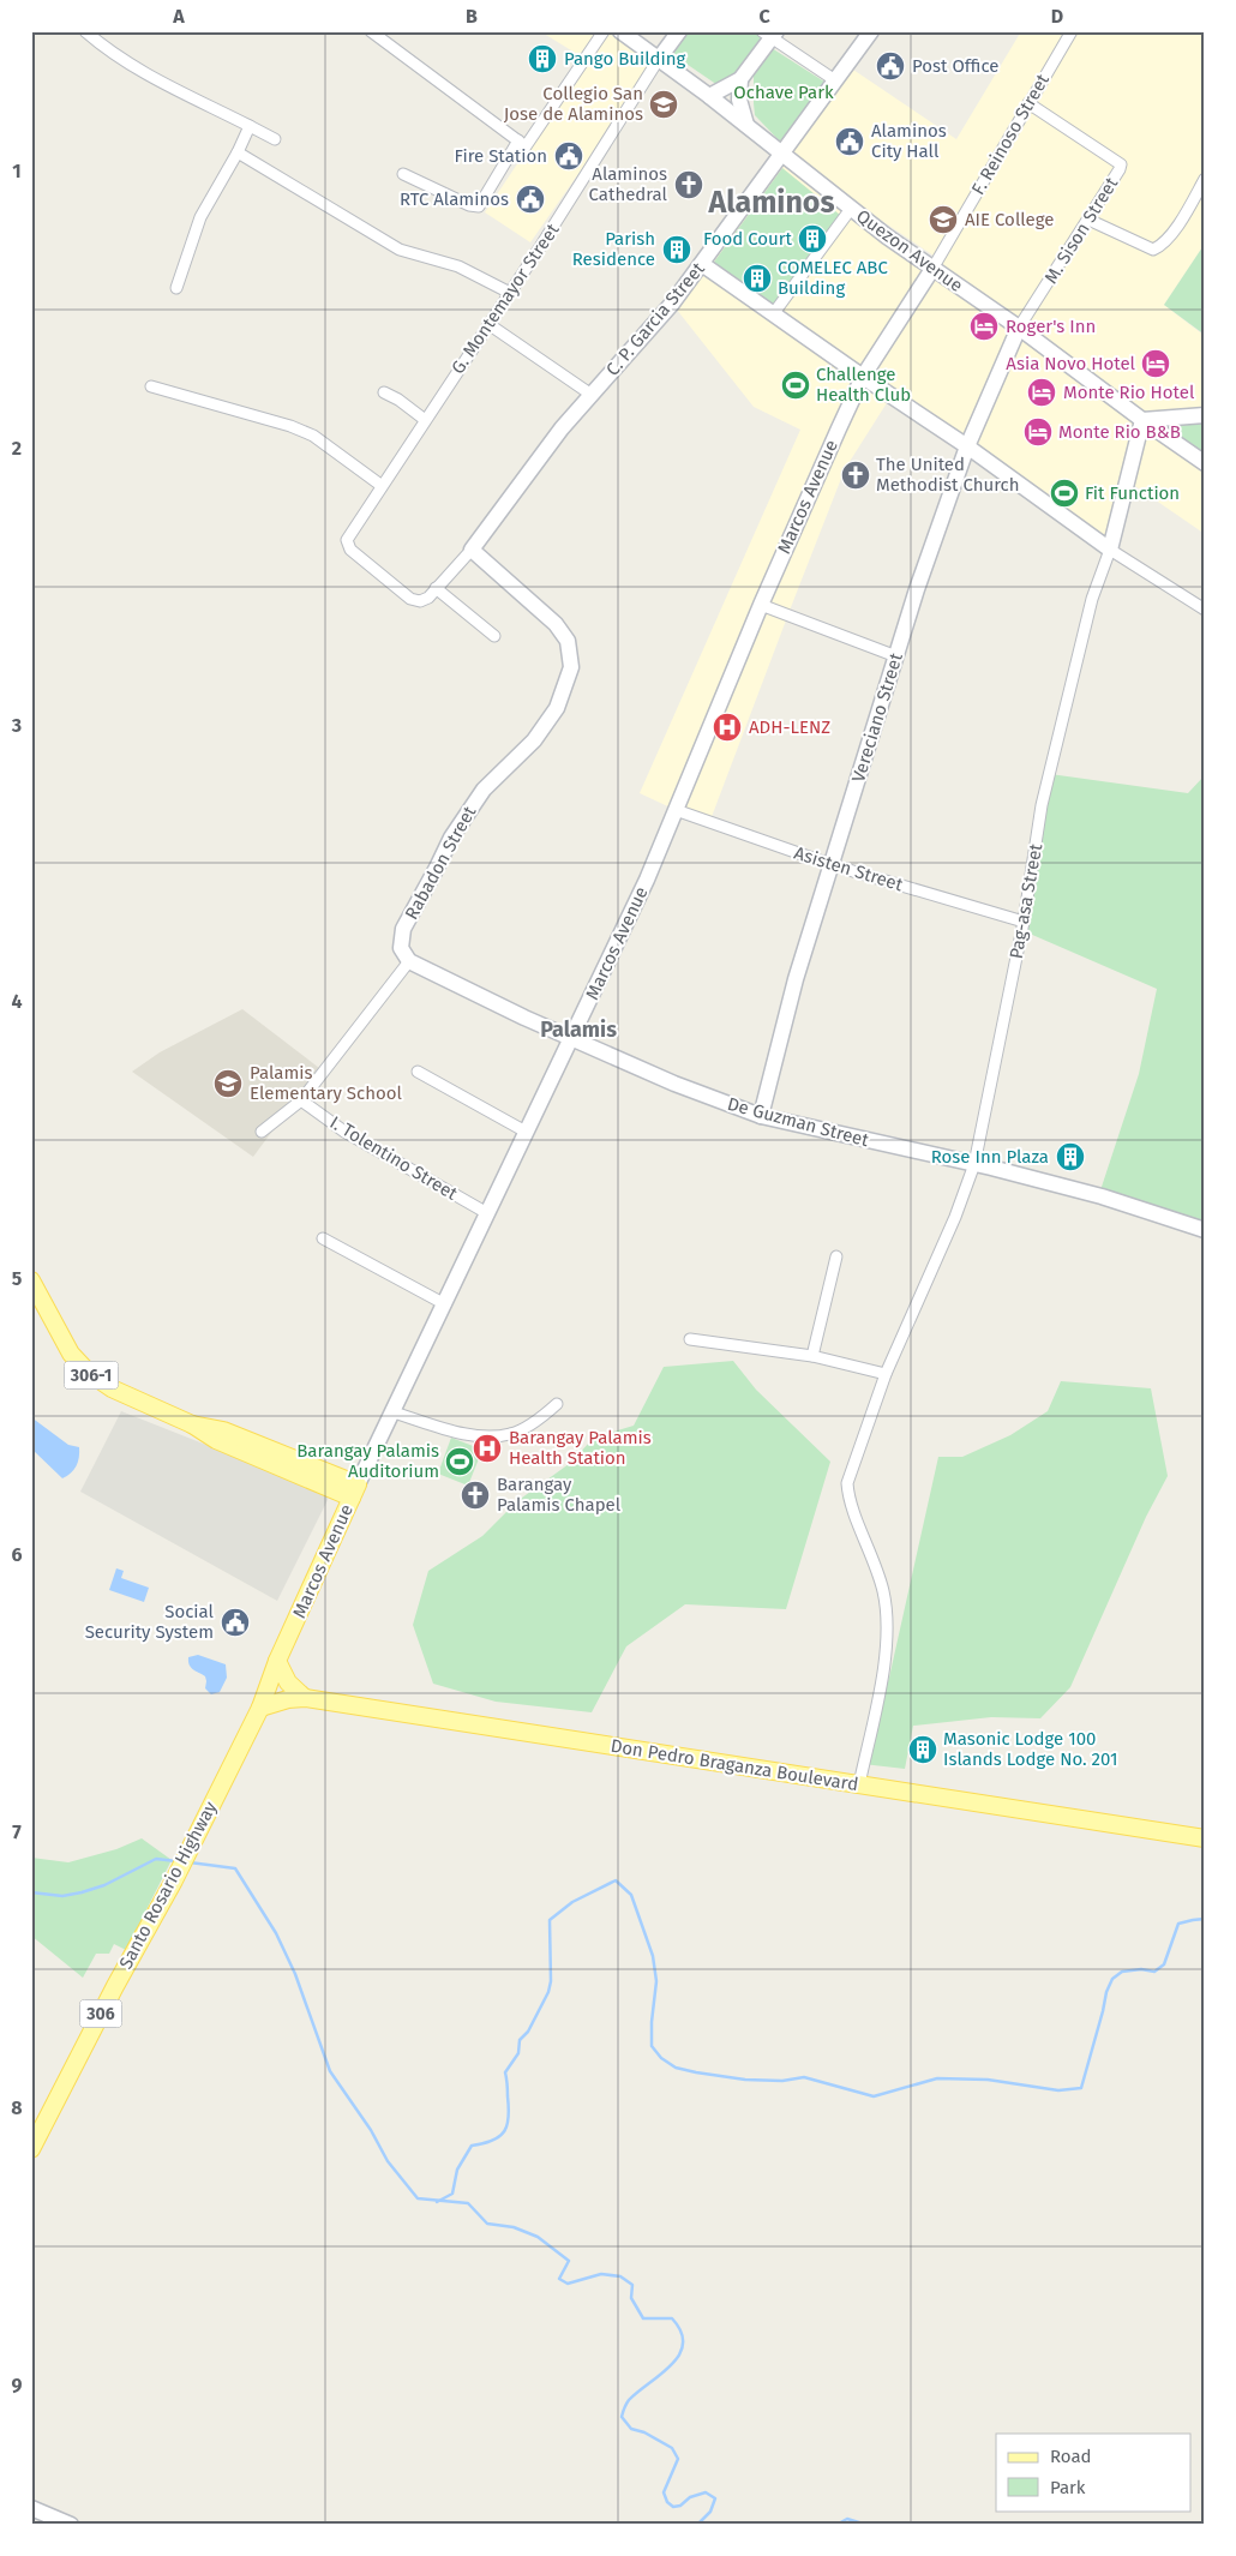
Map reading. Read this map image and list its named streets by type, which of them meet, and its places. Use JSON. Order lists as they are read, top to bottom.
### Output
{
  "streets": {
    "main road": [
      "Marcos Avenue",
      "306-1",
      "Don Pedro Braganza Boulevard",
      "Santo Rosario Highway",
      "306"
    ],
    "street": [
      "F. Reinoso Street",
      "M. Sison Street",
      "Quezon Avenue",
      "G. Montemayor Street",
      "C. P. Garcia Street",
      "Vereciano Street",
      "Rabadon Street",
      "Asisten Street",
      "Pag-asa Street",
      "De Guzman Street",
      "I. Tolentino Street"
    ]
  },
  "crossings": [
    ["F. Reinoso Street", "M. Sison Street"],
    ["F. Reinoso Street", "Quezon Avenue"],
    ["F. Reinoso Street", "Marcos Avenue"],
    ["M. Sison Street", "Quezon Avenue"],
    ["M. Sison Street", "Vereciano Street"],
    ["Quezon Avenue", "G. Montemayor Street"],
    ["Quezon Avenue", "C. P. Garcia Street"],
    ["Quezon Avenue", "Marcos Avenue"],
    ["Quezon Avenue", "Vereciano Street"],
    ["Quezon Avenue", "Pag-asa Street"],
    ["G. Montemayor Street", "C. P. Garcia Street"],
    ["C. P. Garcia Street", "Rabadon Street"],
    ["Marcos Avenue", "Asisten Street"],
    ["Marcos Avenue", "De Guzman Street"],
    ["Marcos Avenue", "I. Tolentino Street"],
    ["Marcos Avenue", "306-1"],
    ["Marcos Avenue", "Don Pedro Braganza Boulevard"],
    ["Marcos Avenue", "Santo Rosario Highway"],
    ["Vereciano Street", "Asisten Street"],
    ["Vereciano Street", "De Guzman Street"],
    ["Rabadon Street", "De Guzman Street"],
    ["Asisten Street", "Pag-asa Street"],
    ["Pag-asa Street", "De Guzman Street"],
    ["Pag-asa Street", "Don Pedro Braganza Boulevard"],
    ["Don Pedro Braganza Boulevard", "Santo Rosario Highway"]
  ],
  "districts": ["Alaminos", "Palamis"],
  "parks": ["Ochave Park"],
  "places": {
    "building": [
      "Pango Building",
      "Food Court",
      "Parish Residence",
      "COMELEC ABC Building",
      "Rose Inn Plaza",
      "Masonic Lodge 100 Islands Lodge No. 201"
    ],
    "public building": [
      "Post Office",
      "Alaminos City Hall",
      "Fire Station",
      "RTC Alaminos",
      "Social Security System"
    ],
    "school or university": ["Collegio San Jose de Alaminos", "AIE College", "Palamis Elementary School"],
    "church": ["Alaminos Cathedral", "The United Methodist Church", "Barangay Palamis Chapel"],
    "hotel": [
      "Roger's Inn",
      "Asia Novo Hotel",
      "Monte Rio Hotel",
      "Monte Rio B&B"
    ],
    "sports": ["Challenge Health Club", "Fit Function", "Barangay Palamis Auditorium"],
    "hospital": ["ADH-LENZ", "Barangay Palamis Health Station"]
  },
  "legend": ["Road", "Park"],
  "grid": {
    "columns": [
      "A",
      "B",
      "C",
      "D"
    ],
    "rows": [
      "1",
      "2",
      "3",
      "4",
      "5",
      "6",
      "7",
      "8",
      "9"
    ]
  }
}
